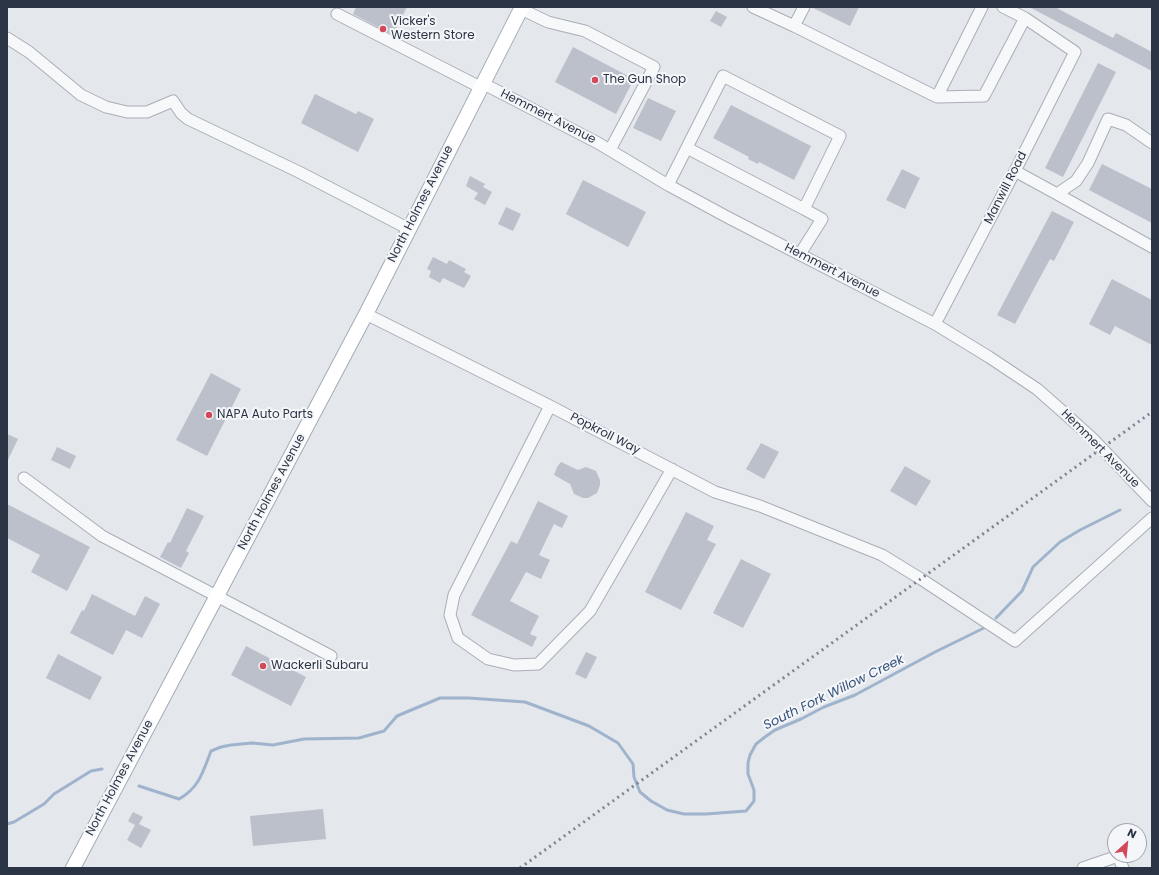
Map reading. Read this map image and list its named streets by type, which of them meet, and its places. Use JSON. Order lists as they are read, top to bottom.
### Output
{
  "streets": {
    "main road": ["North Holmes Avenue"],
    "street": ["Hemmert Avenue", "Manwill Road", "Popkroll Way"]
  },
  "crossings": [
    ["Hemmert Avenue", "Manwill Road"],
    ["Hemmert Avenue", "North Holmes Avenue"],
    ["North Holmes Avenue", "Popkroll Way"]
  ],
  "water": ["South Fork Willow Creek"],
  "places": [
    "Vicker's Western Store",
    "The Gun Shop",
    "NAPA Auto Parts",
    "Wackerli Subaru"
  ],
  "north": "top right"
}
